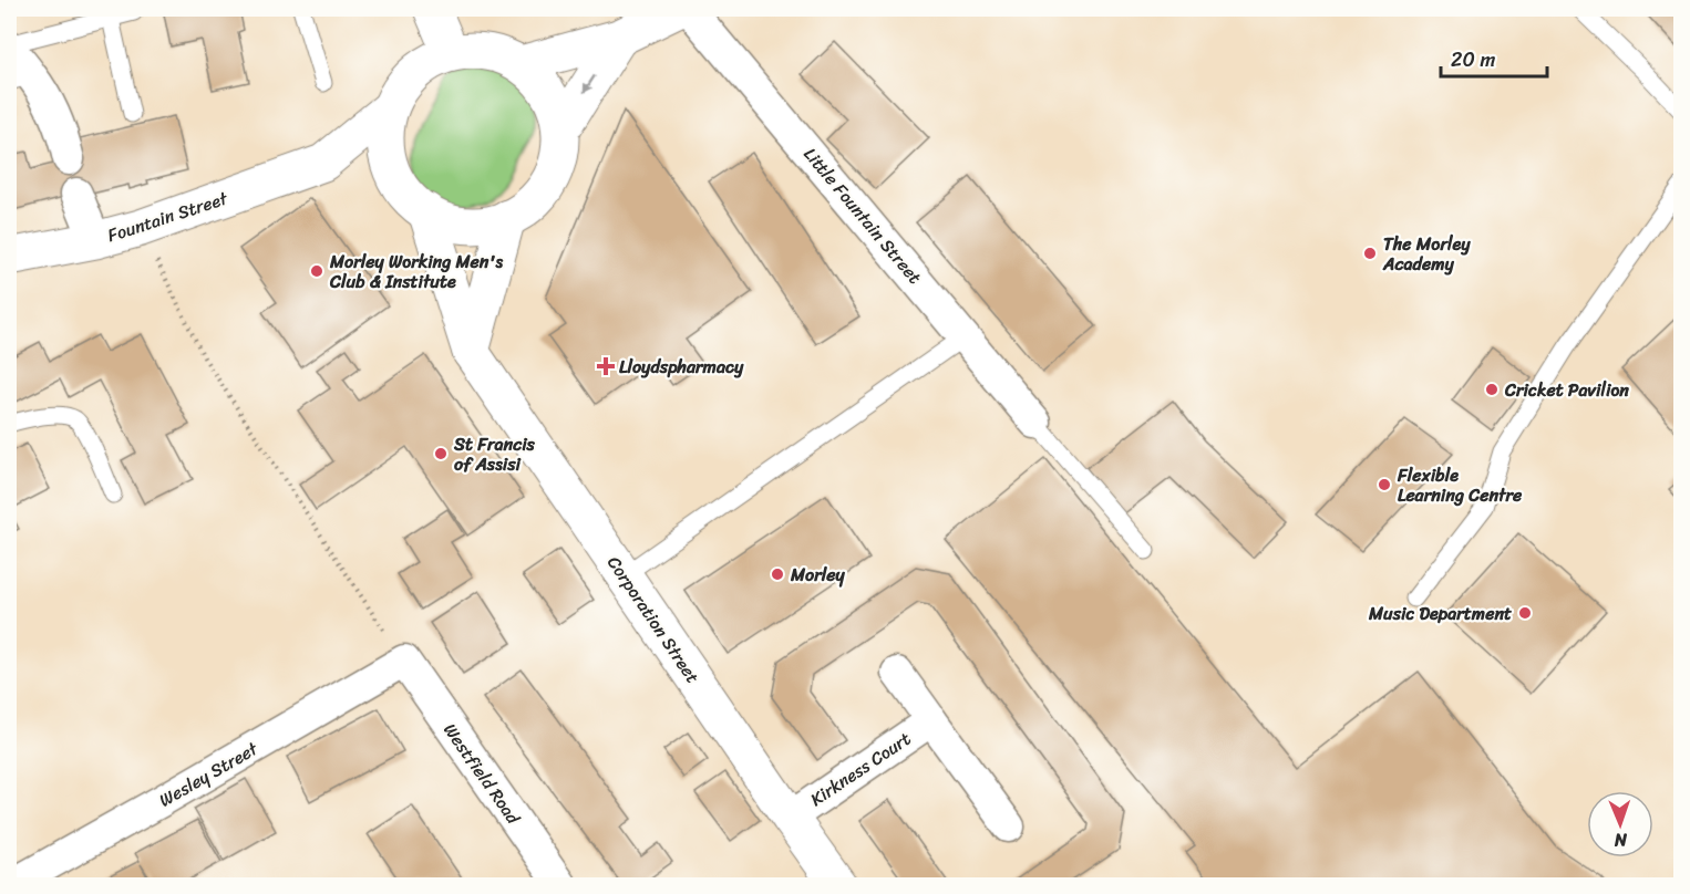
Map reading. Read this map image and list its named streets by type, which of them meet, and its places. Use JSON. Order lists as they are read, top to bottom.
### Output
{
  "streets": {
    "main road": ["Fountain Street", "Corporation Street"],
    "street": [
      "Little Fountain Street",
      "Kirkness Court",
      "Westfield Road",
      "Wesley Street"
    ]
  },
  "crossings": [
    ["Fountain Street", "Corporation Street"],
    ["Corporation Street", "Kirkness Court"],
    ["Westfield Road", "Wesley Street"]
  ],
  "places": {
    "other": [
      "The Morley Academy",
      "Morley Working Men's Club & Institute",
      "Cricket Pavilion",
      "St Francis of Assisi",
      "Flexible Learning Centre",
      "Morley",
      "Music Department"
    ],
    "health": ["Lloydspharmacy"]
  },
  "scale_bar": "20 m",
  "north": "bottom"
}
